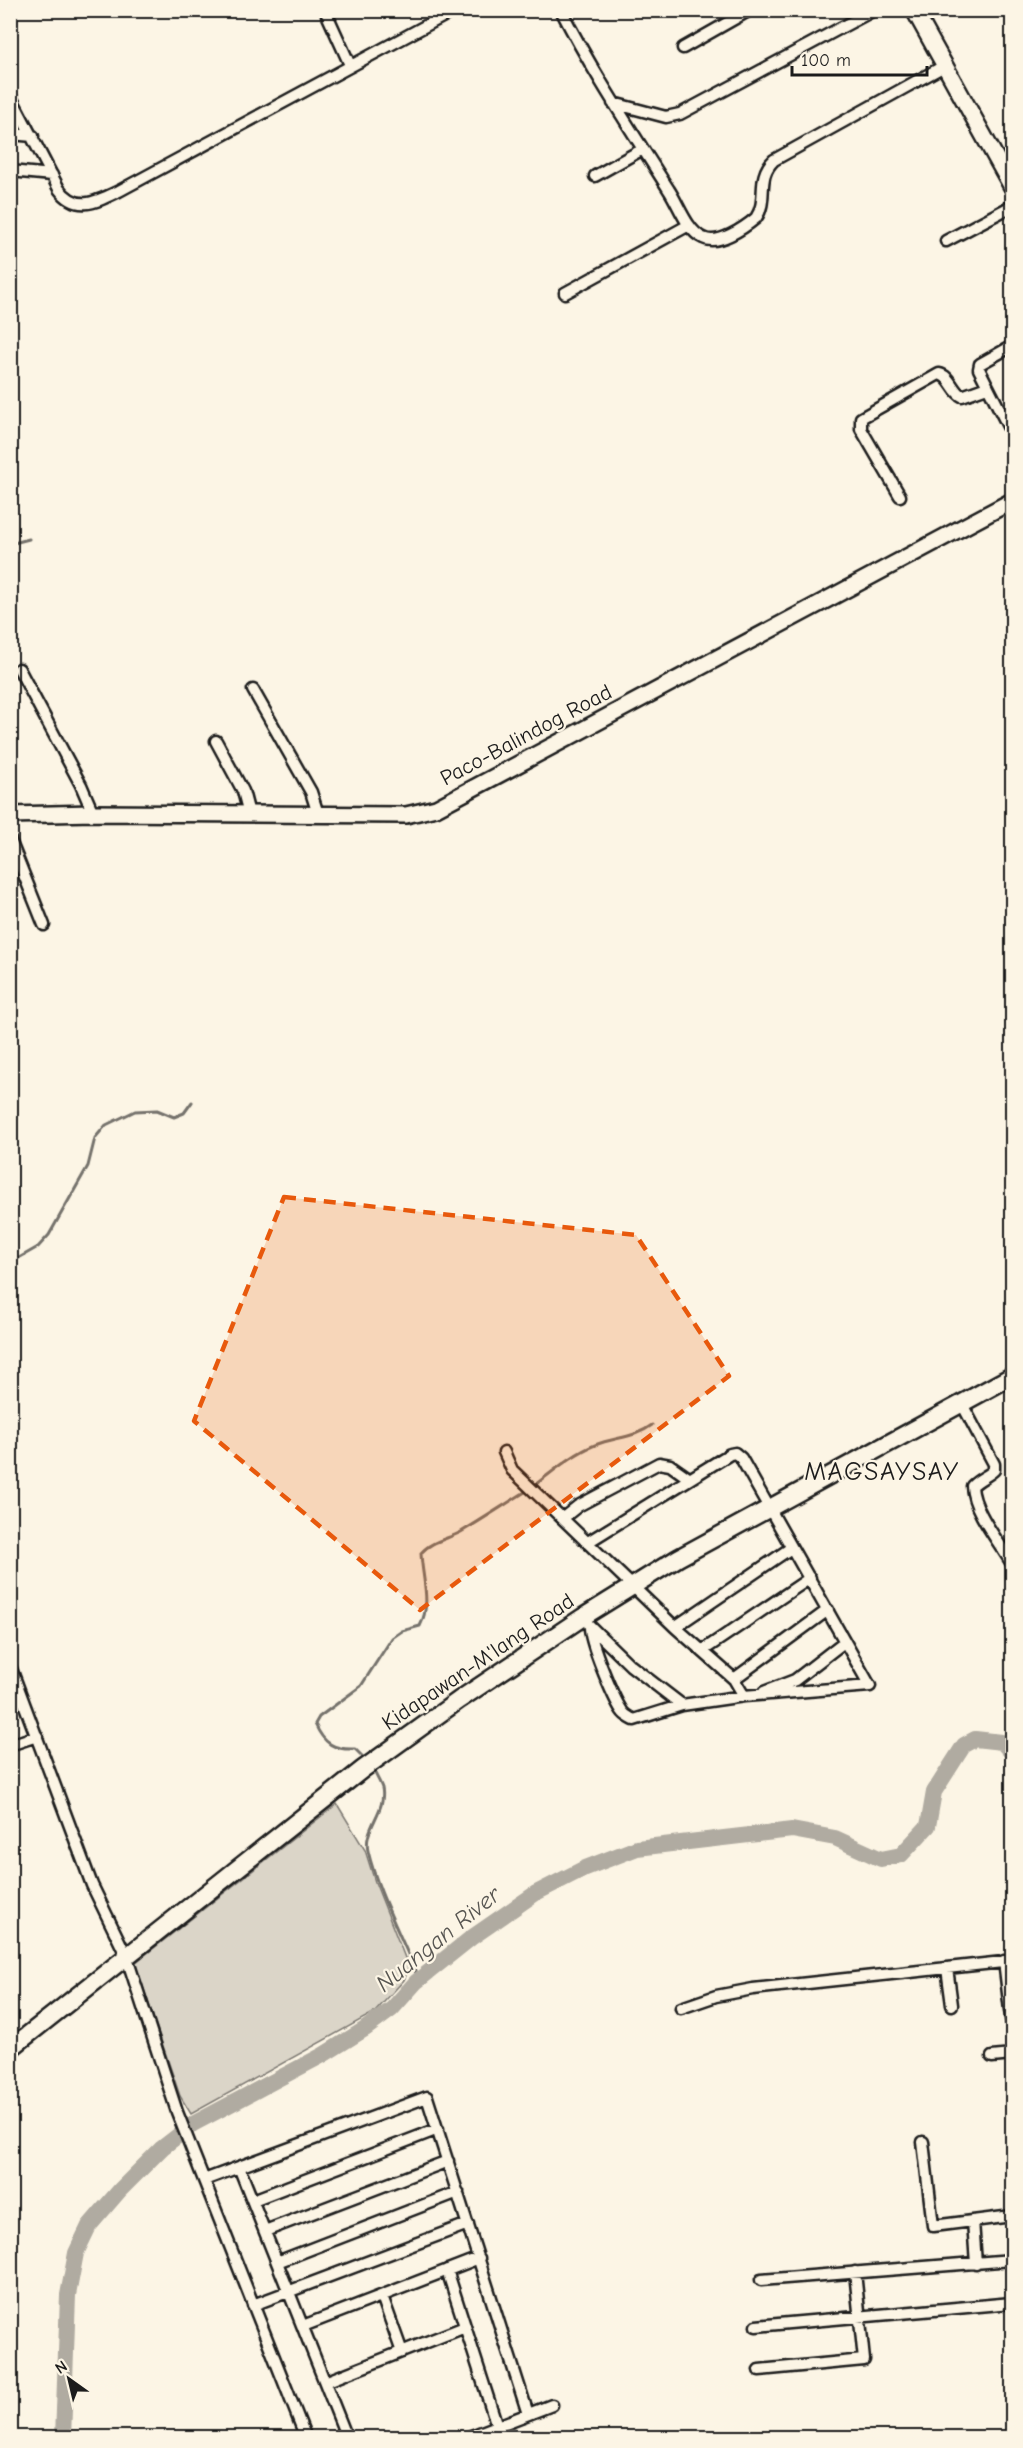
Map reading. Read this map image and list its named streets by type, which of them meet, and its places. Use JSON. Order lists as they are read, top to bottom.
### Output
{
  "streets": {
    "main road": ["Kidapawan-M'lang Road"],
    "street": ["Paco-Balindog Road"]
  },
  "districts": ["MAGSAYSAY"],
  "water": ["Nuangan River"],
  "scale_bar": "100 m",
  "north": "top left"
}
